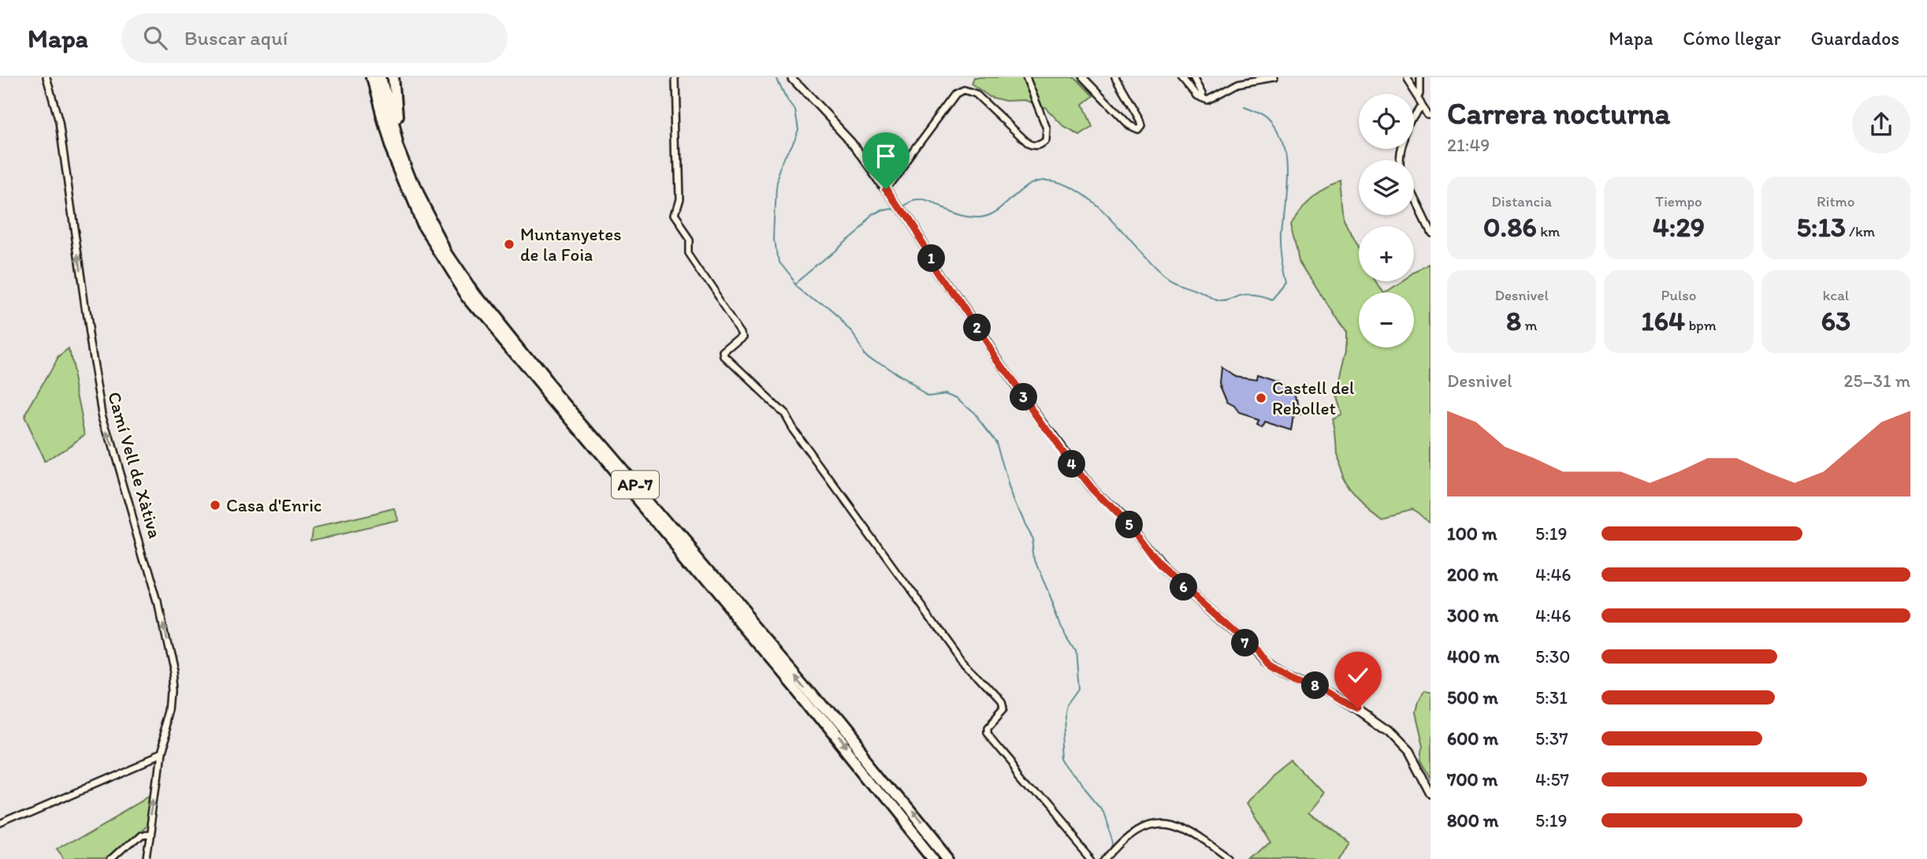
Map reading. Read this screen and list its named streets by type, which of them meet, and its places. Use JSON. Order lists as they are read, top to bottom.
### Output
{
  "streets": {
    "highway": ["AP-7"],
    "street": ["Camí Vell de Xàtiva"]
  },
  "one_way": ["Camí Vell de Xàtiva"],
  "places": ["Muntanyetes de la Foia", "Castell del Rebollet", "Casa d'Enric"],
  "page": {
    "header": "Mapa",
    "search": "Buscar aquí",
    "nav": ["Mapa", "Cómo llegar", "Guardados"],
    "heading": ["Carrera nocturna", "21:49"],
    "map_buttons": ["+", "−"],
    "stats": [
      ["Distancia", "0.86 km"],
      ["Tiempo", "4:29"],
      ["Ritmo", "5:13 /km"],
      ["Desnivel", "8 m"],
      ["Pulso", "164 bpm"],
      ["kcal", "63"]
    ],
    "pins": [
      "1",
      "2",
      "3",
      "4",
      "5",
      "6",
      "7",
      "8"
    ],
    "chart": ["Desnivel", "25–31 m"],
    "list": [
      {
        "name": "100 m",
        "note": "5:19"
      },
      {
        "name": "200 m",
        "note": "4:46"
      },
      {
        "name": "300 m",
        "note": "4:46"
      },
      {
        "name": "400 m",
        "note": "5:30"
      },
      {
        "name": "500 m",
        "note": "5:31"
      },
      {
        "name": "600 m",
        "note": "5:37"
      },
      {
        "name": "700 m",
        "note": "4:57"
      },
      {
        "name": "800 m",
        "note": "5:19"
      }
    ]
  }
}
